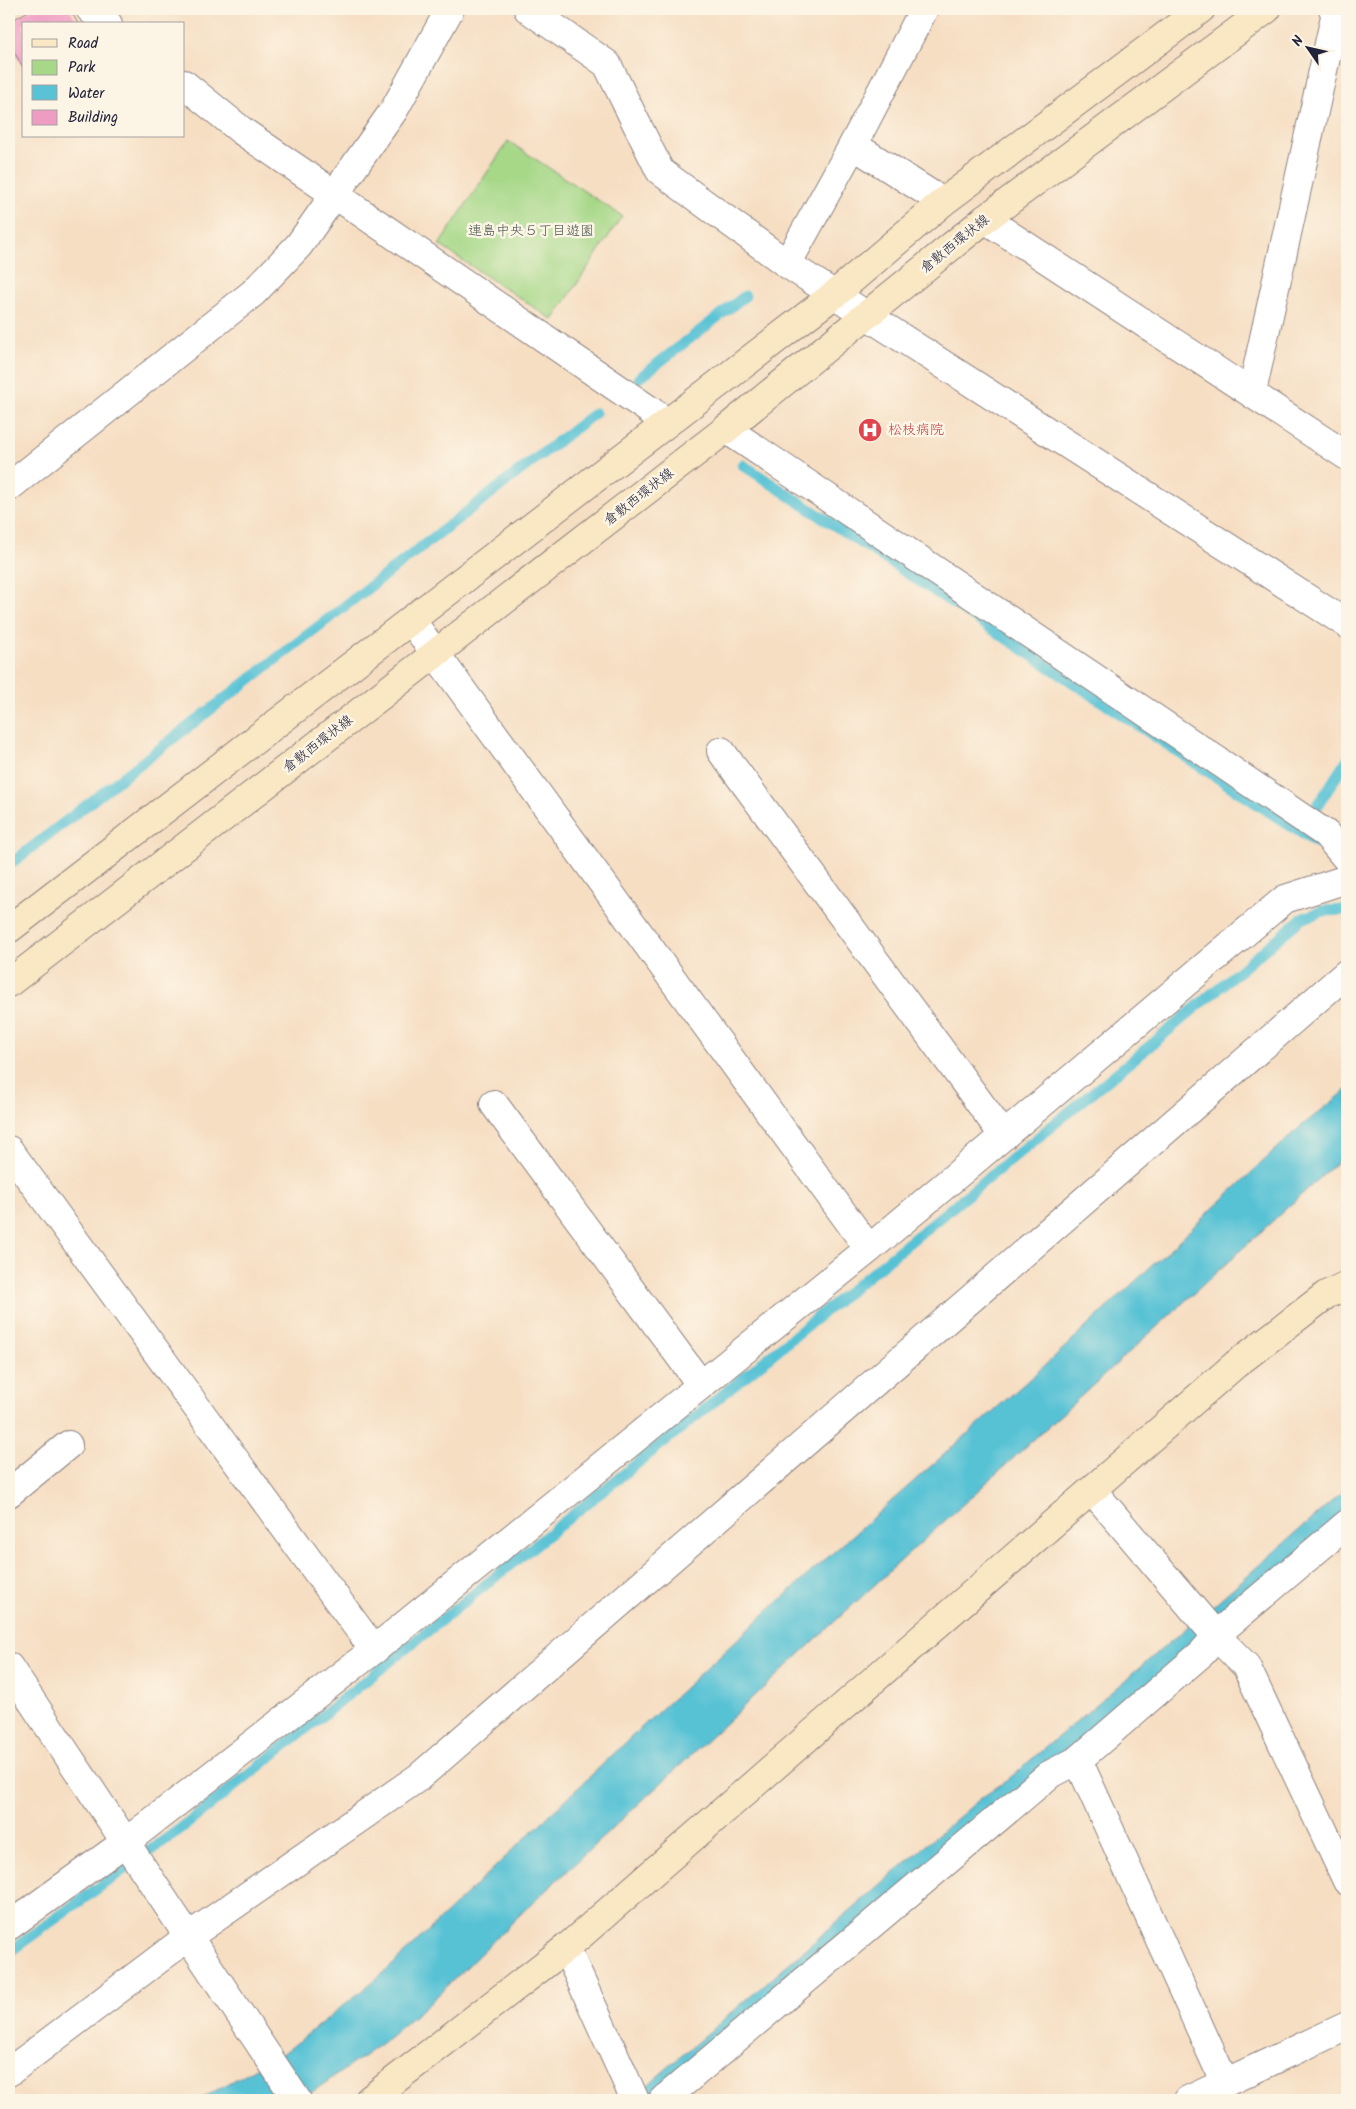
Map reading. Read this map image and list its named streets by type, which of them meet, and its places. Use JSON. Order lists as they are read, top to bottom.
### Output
{
  "streets": {
    "main road": ["倉敷西環状線"]
  },
  "parks": ["連島中央５丁目遊園"],
  "places": {
    "hospital": ["松枝病院"]
  },
  "legend": [
    "Road",
    "Park",
    "Water",
    "Building"
  ],
  "north": "top left"
}
